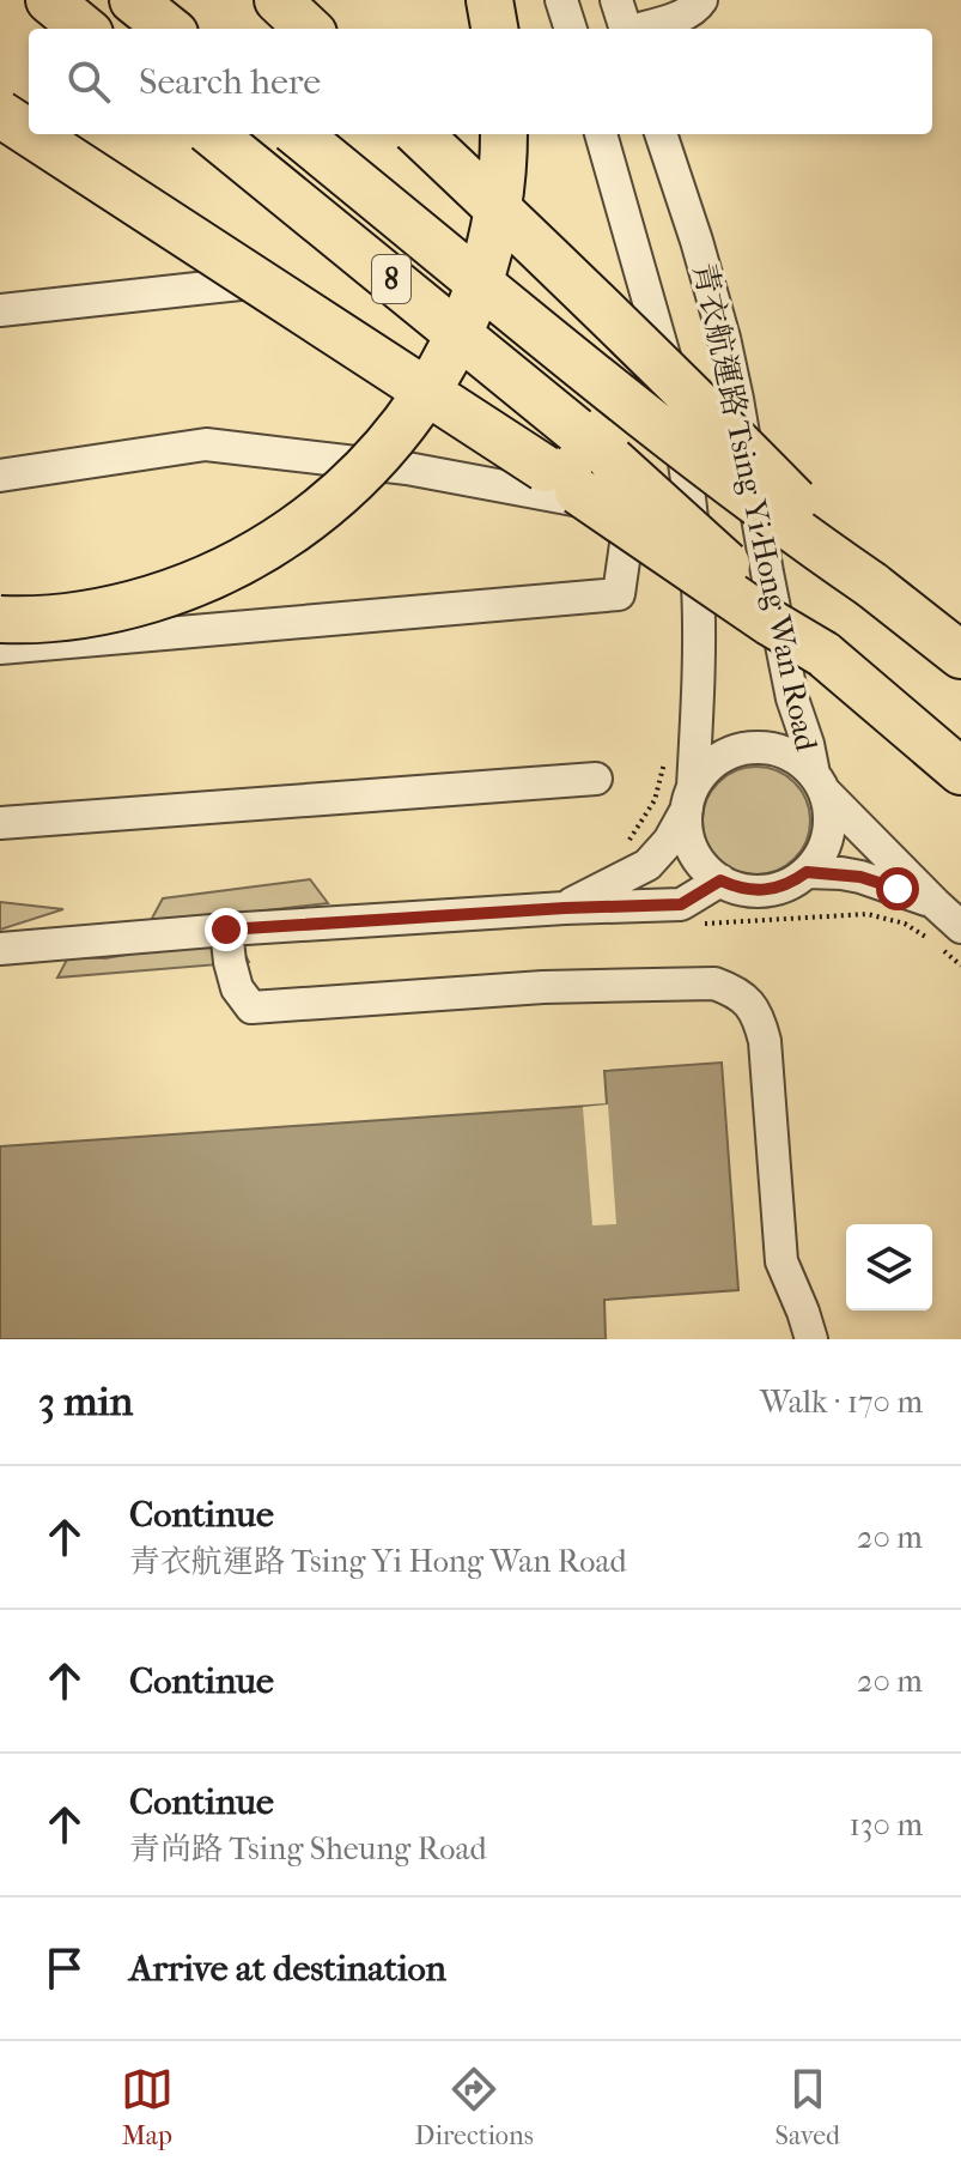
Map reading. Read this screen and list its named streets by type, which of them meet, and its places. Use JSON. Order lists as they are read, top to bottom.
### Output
{
  "streets": {
    "highway": ["8"],
    "street": ["青衣航運路 Tsing Yi Hong Wan Road"]
  },
  "page": {
    "search": "Search here",
    "heading": ["3 min", "Walk · 170 m"],
    "list": [
      ["Continue", "青衣航運路 Tsing Yi Hong Wan Road", "20 m"],
      ["Continue", "20 m"],
      ["Continue", "青尚路 Tsing Sheung Road", "130 m"],
      "Arrive at destination"
    ],
    "nav": ["Map", "Directions", "Saved"]
  }
}
